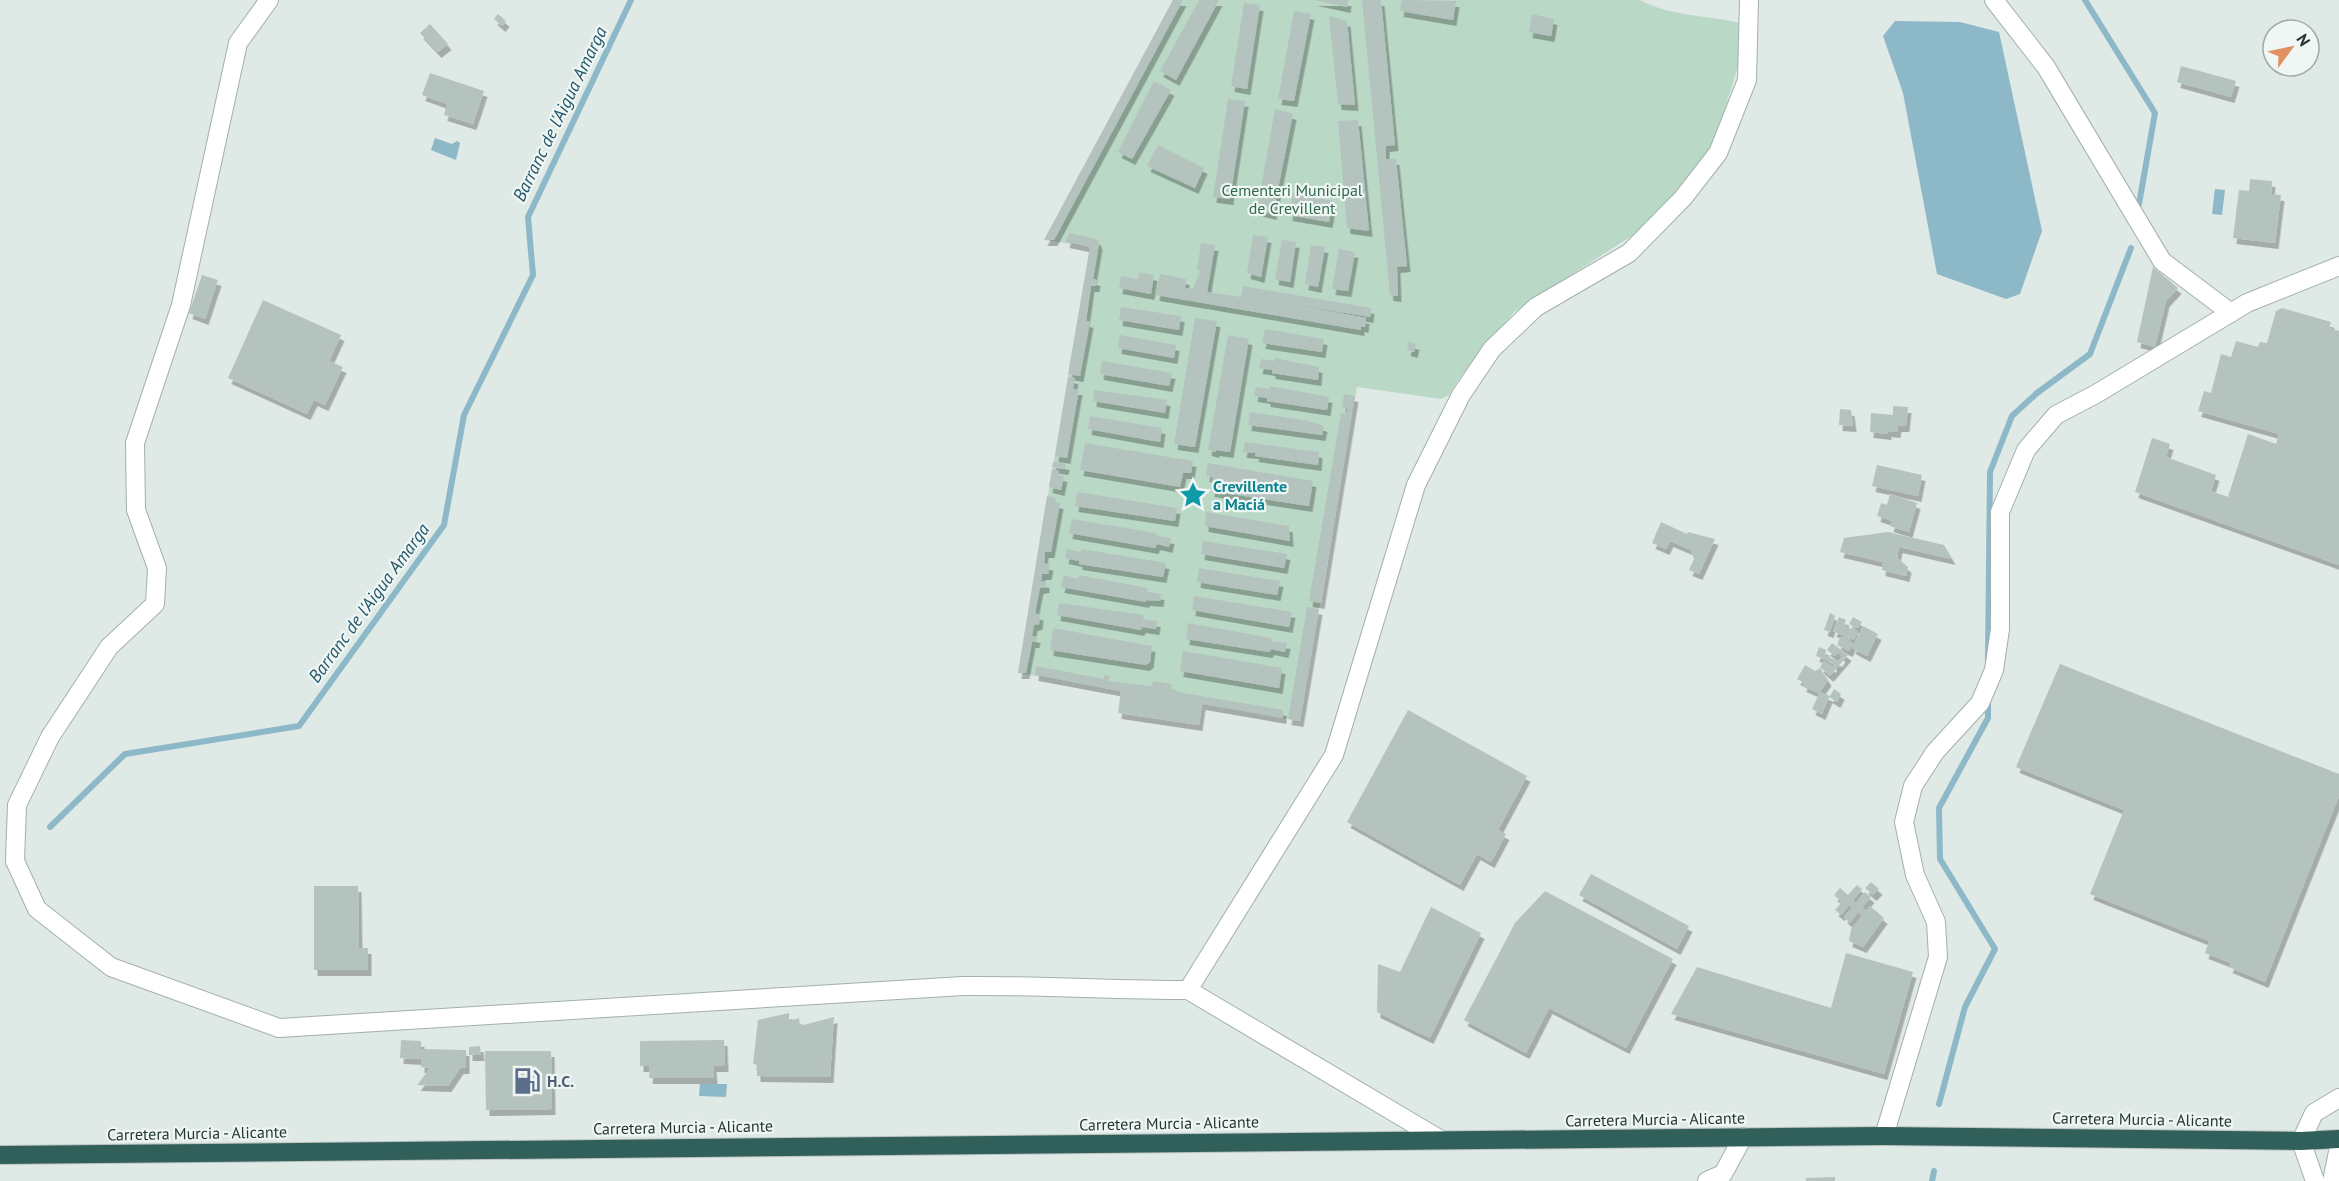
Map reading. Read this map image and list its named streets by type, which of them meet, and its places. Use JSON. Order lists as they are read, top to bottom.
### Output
{
  "streets": {
    "highway": ["Carretera Murcia - Alicante"]
  },
  "water": ["Barranc de l'Aigua Amarga"],
  "parks": ["Cementeri Municipal de Crevillent"],
  "places": {
    "place": ["Crevillente a Maciá"],
    "fuel station": ["H.C."]
  },
  "north": "top right"
}
